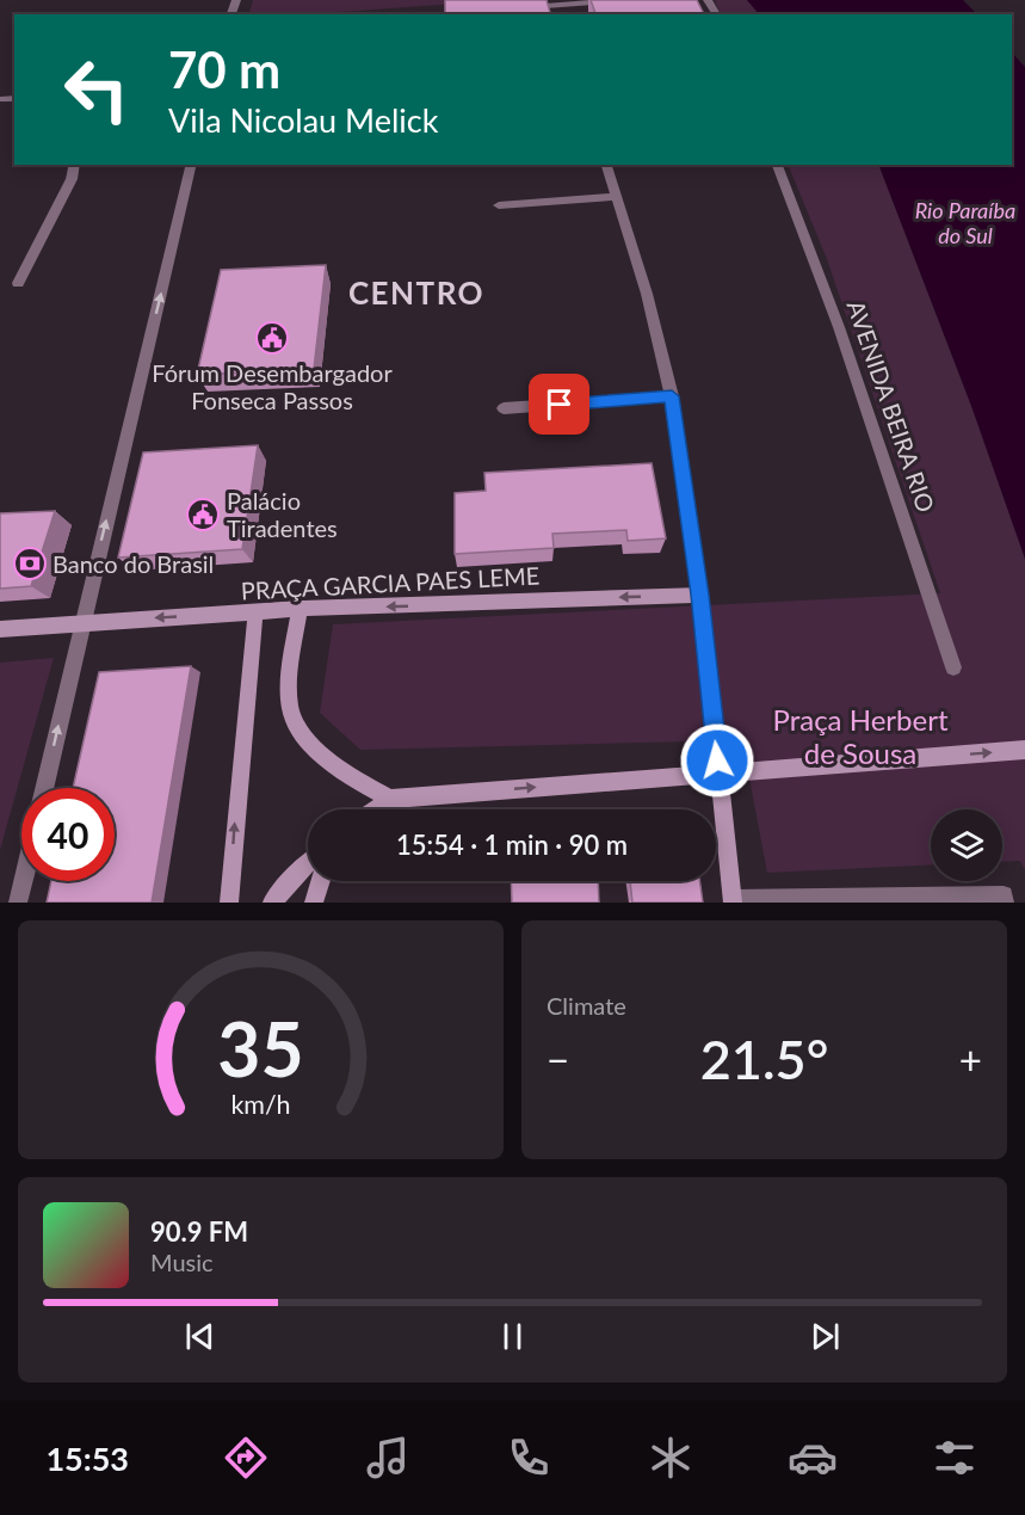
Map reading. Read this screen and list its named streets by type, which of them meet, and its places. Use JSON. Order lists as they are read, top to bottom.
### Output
{
  "streets": {
    "street": ["AVENIDA BEIRA RIO", "PRAÇA GARCIA PAES LEME"]
  },
  "one_way": ["PRAÇA GARCIA PAES LEME"],
  "districts": ["CENTRO"],
  "water": ["Rio Paraíba do Sul"],
  "parks": ["Praça Herbert de Sousa"],
  "places": {
    "public building": ["Fórum Desembargador Fonseca Passos", "Palácio Tiradentes"],
    "bank": ["Banco do Brasil"]
  },
  "page": {
    "turn": ["70 m", "Vila Nicolau Melick"],
    "limit": "40",
    "trip": "15:54 · 1 min · 90 m",
    "tile": "Climate",
    "heat": ["−", "21.5°", "+"],
    "song": ["90.9 FM", "Music"],
    "tabs": "15:53",
    "gauge": ["35", "km/h"]
  }
}
